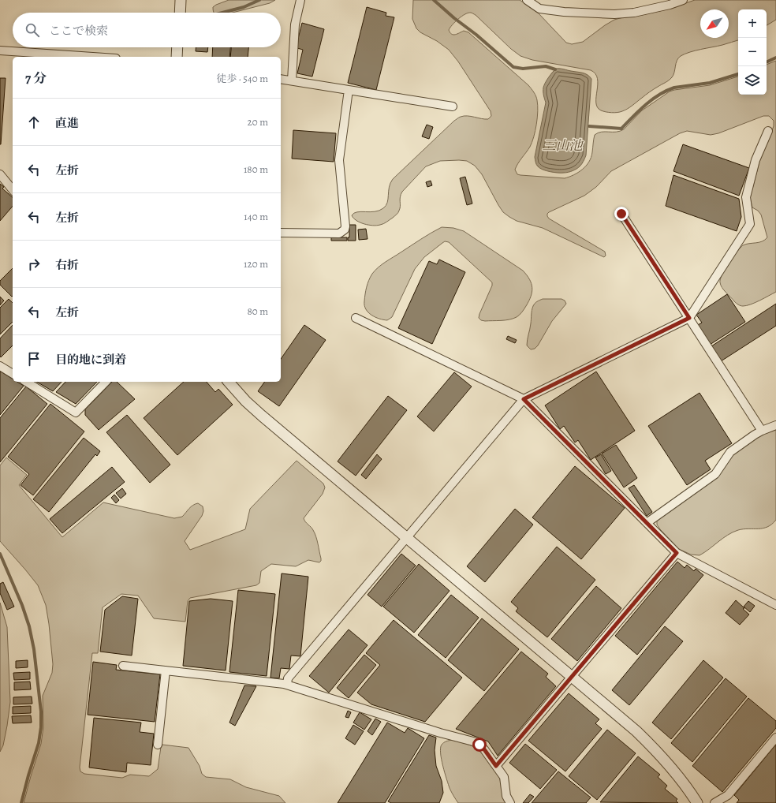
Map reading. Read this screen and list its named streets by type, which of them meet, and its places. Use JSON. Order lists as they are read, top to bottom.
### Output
{
  "water": ["三山池"],
  "north": "bottom left",
  "page": {
    "map_buttons": ["+", "−"],
    "search": "ここで検索",
    "heading": ["7 分", "徒歩 · 540 m"],
    "list": [
      ["直進", "20 m"],
      ["左折", "180 m"],
      ["左折", "140 m"],
      ["右折", "120 m"],
      ["左折", "80 m"],
      "目的地に到着"
    ]
  }
}
